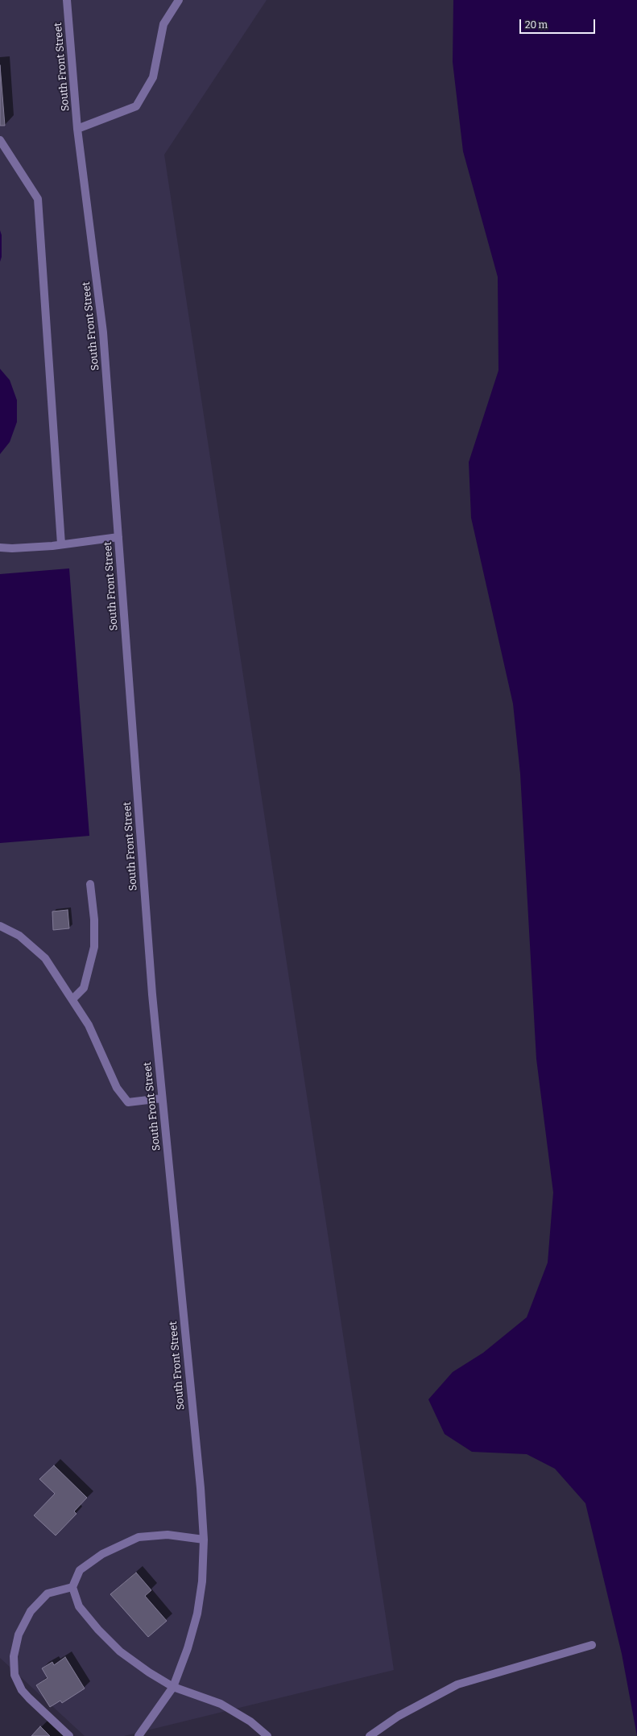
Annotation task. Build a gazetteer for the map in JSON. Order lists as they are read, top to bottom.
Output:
{
  "streets": {
    "street": ["South Front Street"]
  },
  "scale_bar": "20 m"
}
